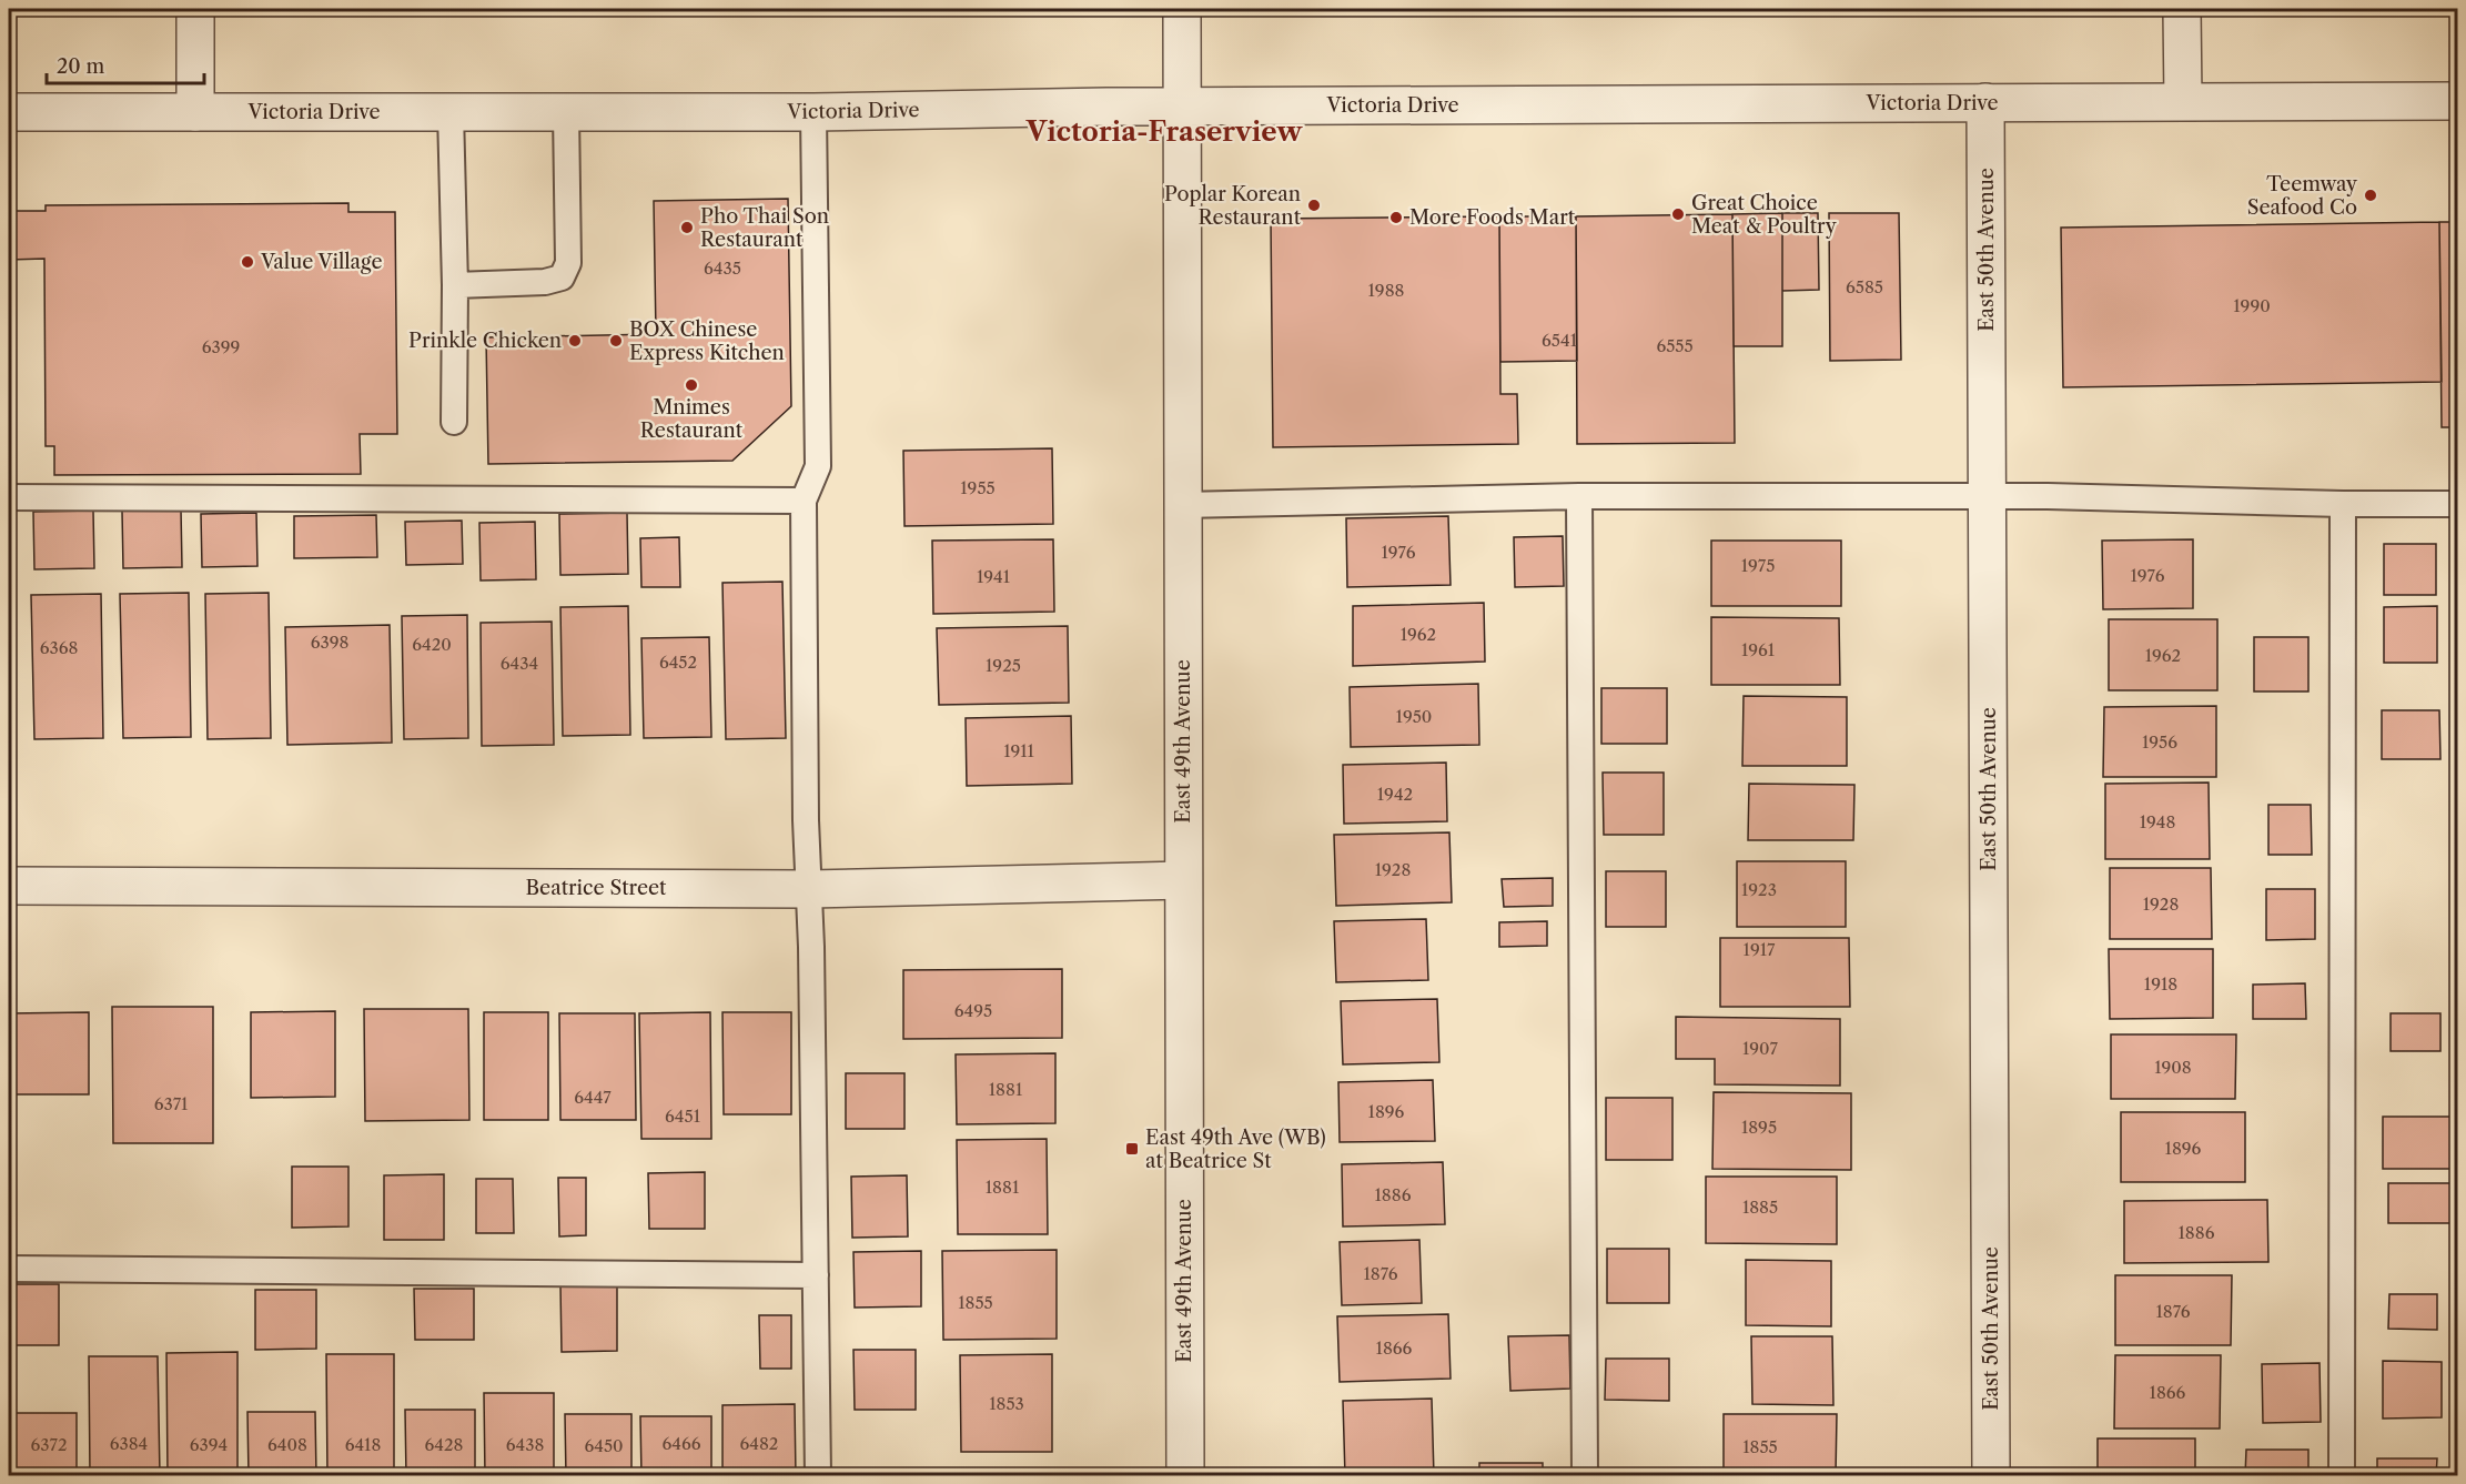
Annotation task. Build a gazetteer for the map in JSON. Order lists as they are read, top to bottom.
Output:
{
  "streets": {
    "street": [
      "Victoria Drive",
      "East 50th Avenue",
      "East 49th Avenue",
      "Beatrice Street"
    ]
  },
  "crossings": [
    ["Victoria Drive", "East 50th Avenue"],
    ["Victoria Drive", "East 49th Avenue"],
    ["East 49th Avenue", "Beatrice Street"]
  ],
  "districts": ["Victoria-Fraserview"],
  "places": {
    "other": [
      "Teemway Seafood Co",
      "Poplar Korean Restaurant",
      "Great Choice Meat & Poultry",
      "More Foods Mart",
      "Pho Thai Son Restaurant",
      "Value Village",
      "Prinkle Chicken",
      "BOX Chinese Express Kitchen",
      "Mnimes Restaurant"
    ],
    "transit": ["East 49th Ave (WB) at Beatrice St"]
  },
  "house_numbers": [
    "6435",
    "6585",
    "1988",
    "1990",
    "6541",
    "6555",
    "6399",
    "1955",
    "1976",
    "1975",
    "1976",
    "1941",
    "1962",
    "6398",
    "6420",
    "6368",
    "1961",
    "1962",
    "6452",
    "6434",
    "1925",
    "1950",
    "1956",
    "1911",
    "1942",
    "1948",
    "1928",
    "1923",
    "1928",
    "1917",
    "1918",
    "6495",
    "1907",
    "1908",
    "1881",
    "6447",
    "6371",
    "1896",
    "6451",
    "1895",
    "1896",
    "1881",
    "1886",
    "1885",
    "1886",
    "1876",
    "1855",
    "1876",
    "1866",
    "1866",
    "1853",
    "6384",
    "6466",
    "6482",
    "6372",
    "6394",
    "6408",
    "6418",
    "6428",
    "6438",
    "6450",
    "1855"
  ],
  "scale_bar": "20 m"
}
